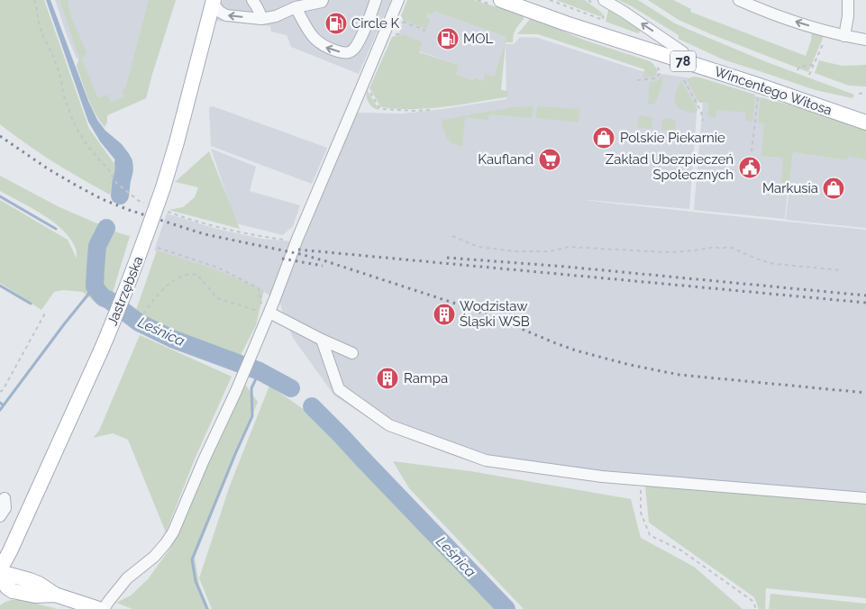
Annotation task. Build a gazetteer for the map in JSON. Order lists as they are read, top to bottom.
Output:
{
  "streets": {
    "main road": ["78", "Wincentego Witosa", "Jastrzębska"]
  },
  "water": ["Leśnica"],
  "places": {
    "fuel station": ["Circle K", "MOL"],
    "shop": ["Polskie Piekarnie", "Markusia"],
    "supermarket": ["Kaufland"],
    "public building": ["Zakład Ubezpieczeń Społecznych"],
    "building": ["Wodzisław Śląski WSB", "Rampa"]
  }
}
